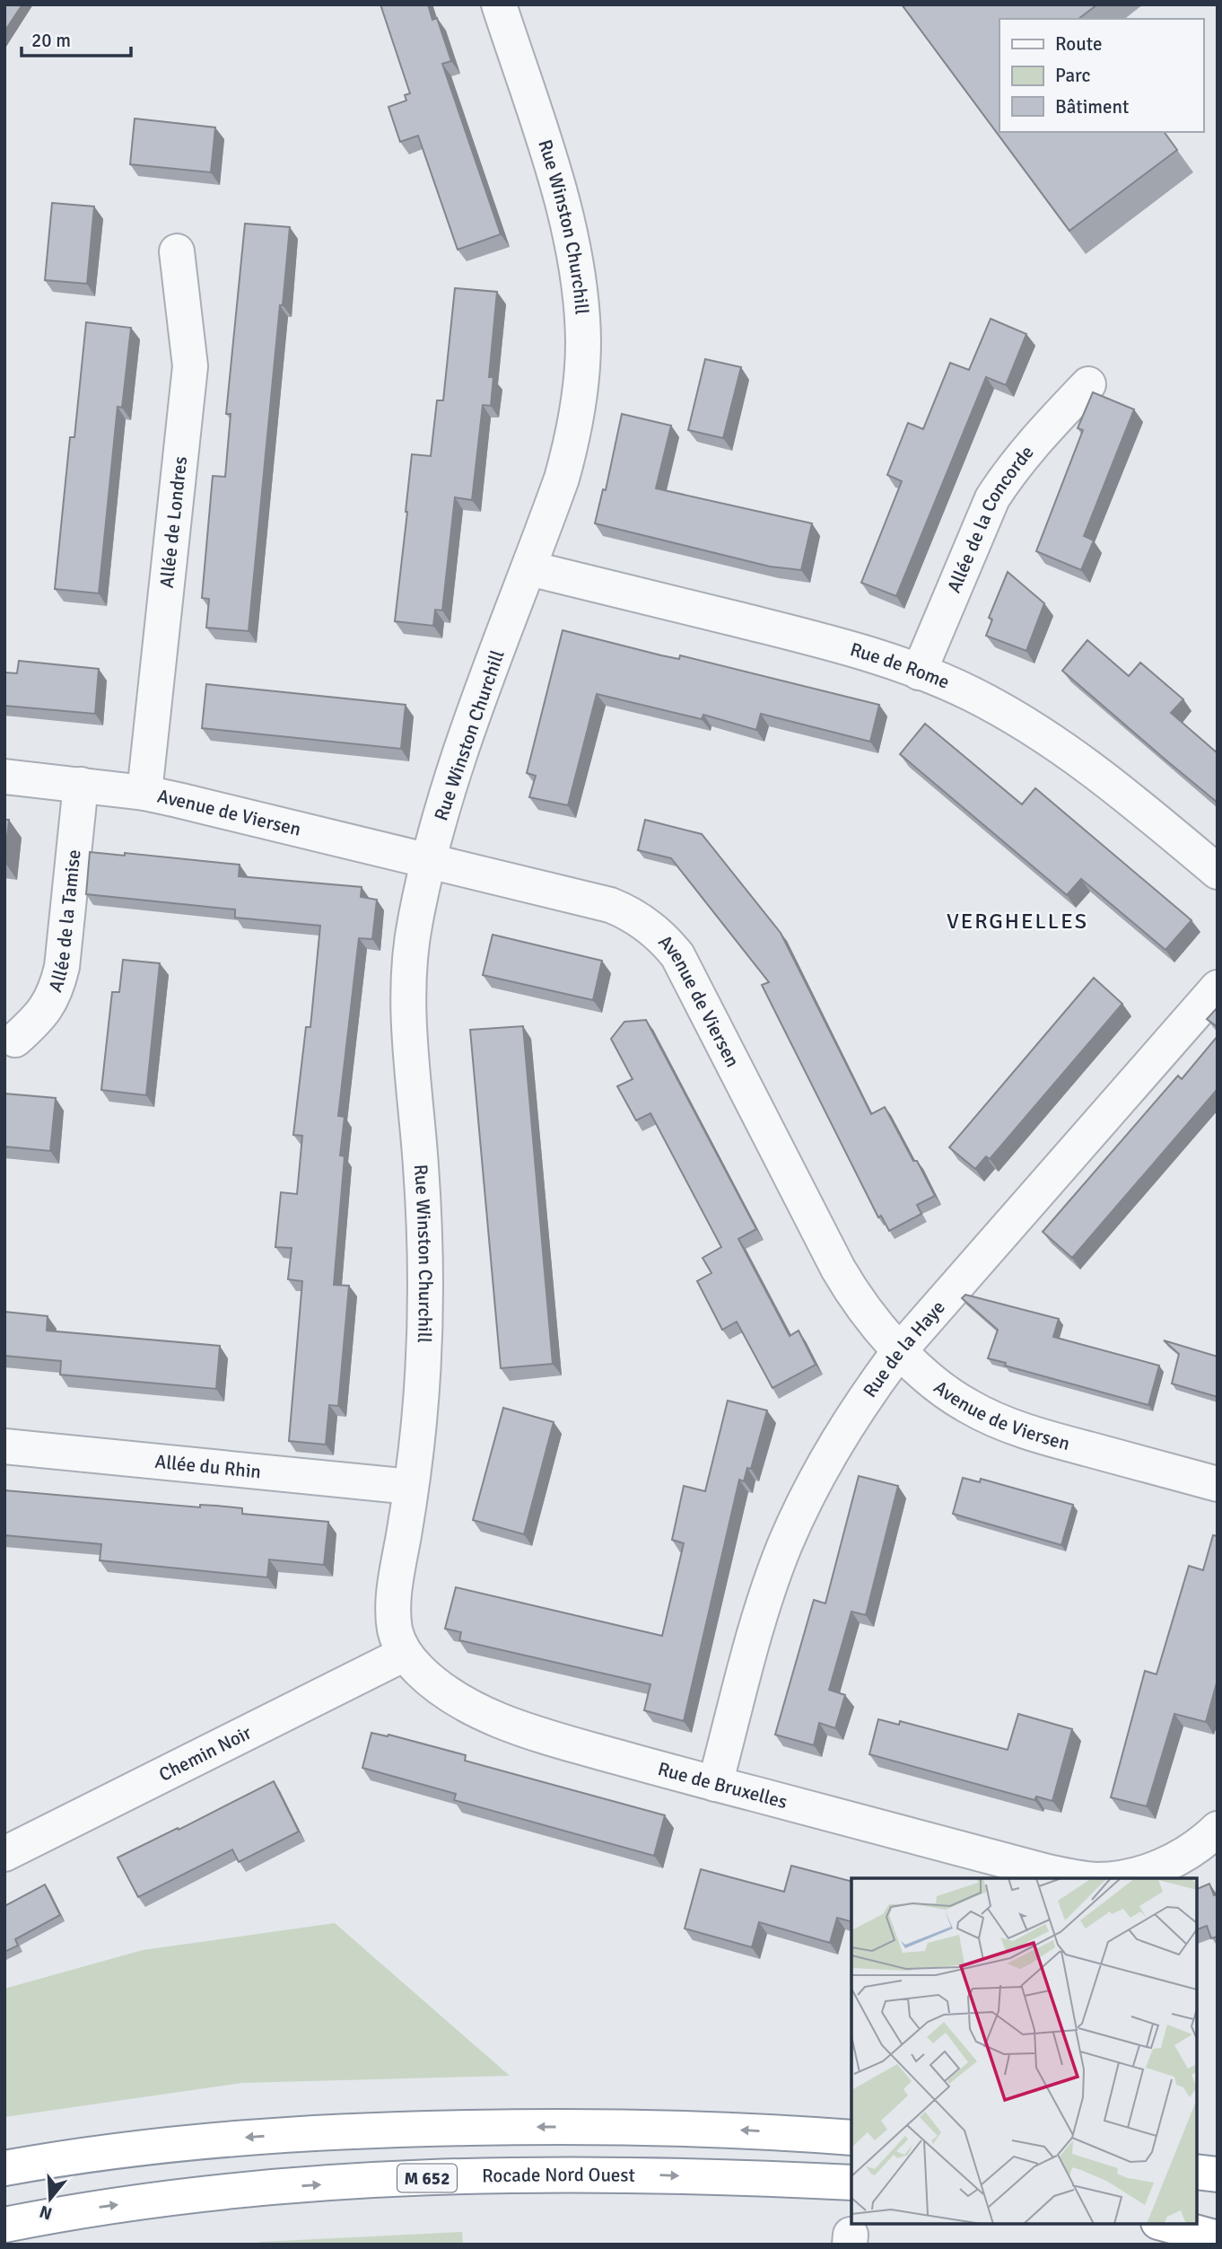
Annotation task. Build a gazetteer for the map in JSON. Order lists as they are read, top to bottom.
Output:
{
  "streets": {
    "highway": ["Rocade Nord Ouest", "M 652"],
    "street": [
      "Rue Winston Churchill",
      "Allée de la Concorde",
      "Allée de Londres",
      "Rue de Rome",
      "Avenue de Viersen",
      "Allée de la Tamise",
      "Rue de la Haye",
      "Allée du Rhin",
      "Chemin Noir",
      "Rue de Bruxelles"
    ]
  },
  "crossings": [
    ["Rue Winston Churchill", "Rue de Rome"],
    ["Rue Winston Churchill", "Avenue de Viersen"],
    ["Rue Winston Churchill", "Allée du Rhin"],
    ["Rue Winston Churchill", "Rue de Bruxelles"],
    ["Allée de la Concorde", "Rue de Rome"],
    ["Allée de Londres", "Avenue de Viersen"],
    ["Avenue de Viersen", "Allée de la Tamise"],
    ["Avenue de Viersen", "Rue de la Haye"],
    ["Rue de la Haye", "Rue de Bruxelles"],
    ["Allée du Rhin", "Rue de Bruxelles"],
    ["Chemin Noir", "Rue de Bruxelles"]
  ],
  "districts": ["VERGHELLES"],
  "legend": ["Route", "Parc", "Bâtiment"],
  "scale_bar": "20 m",
  "north": "bottom"
}
